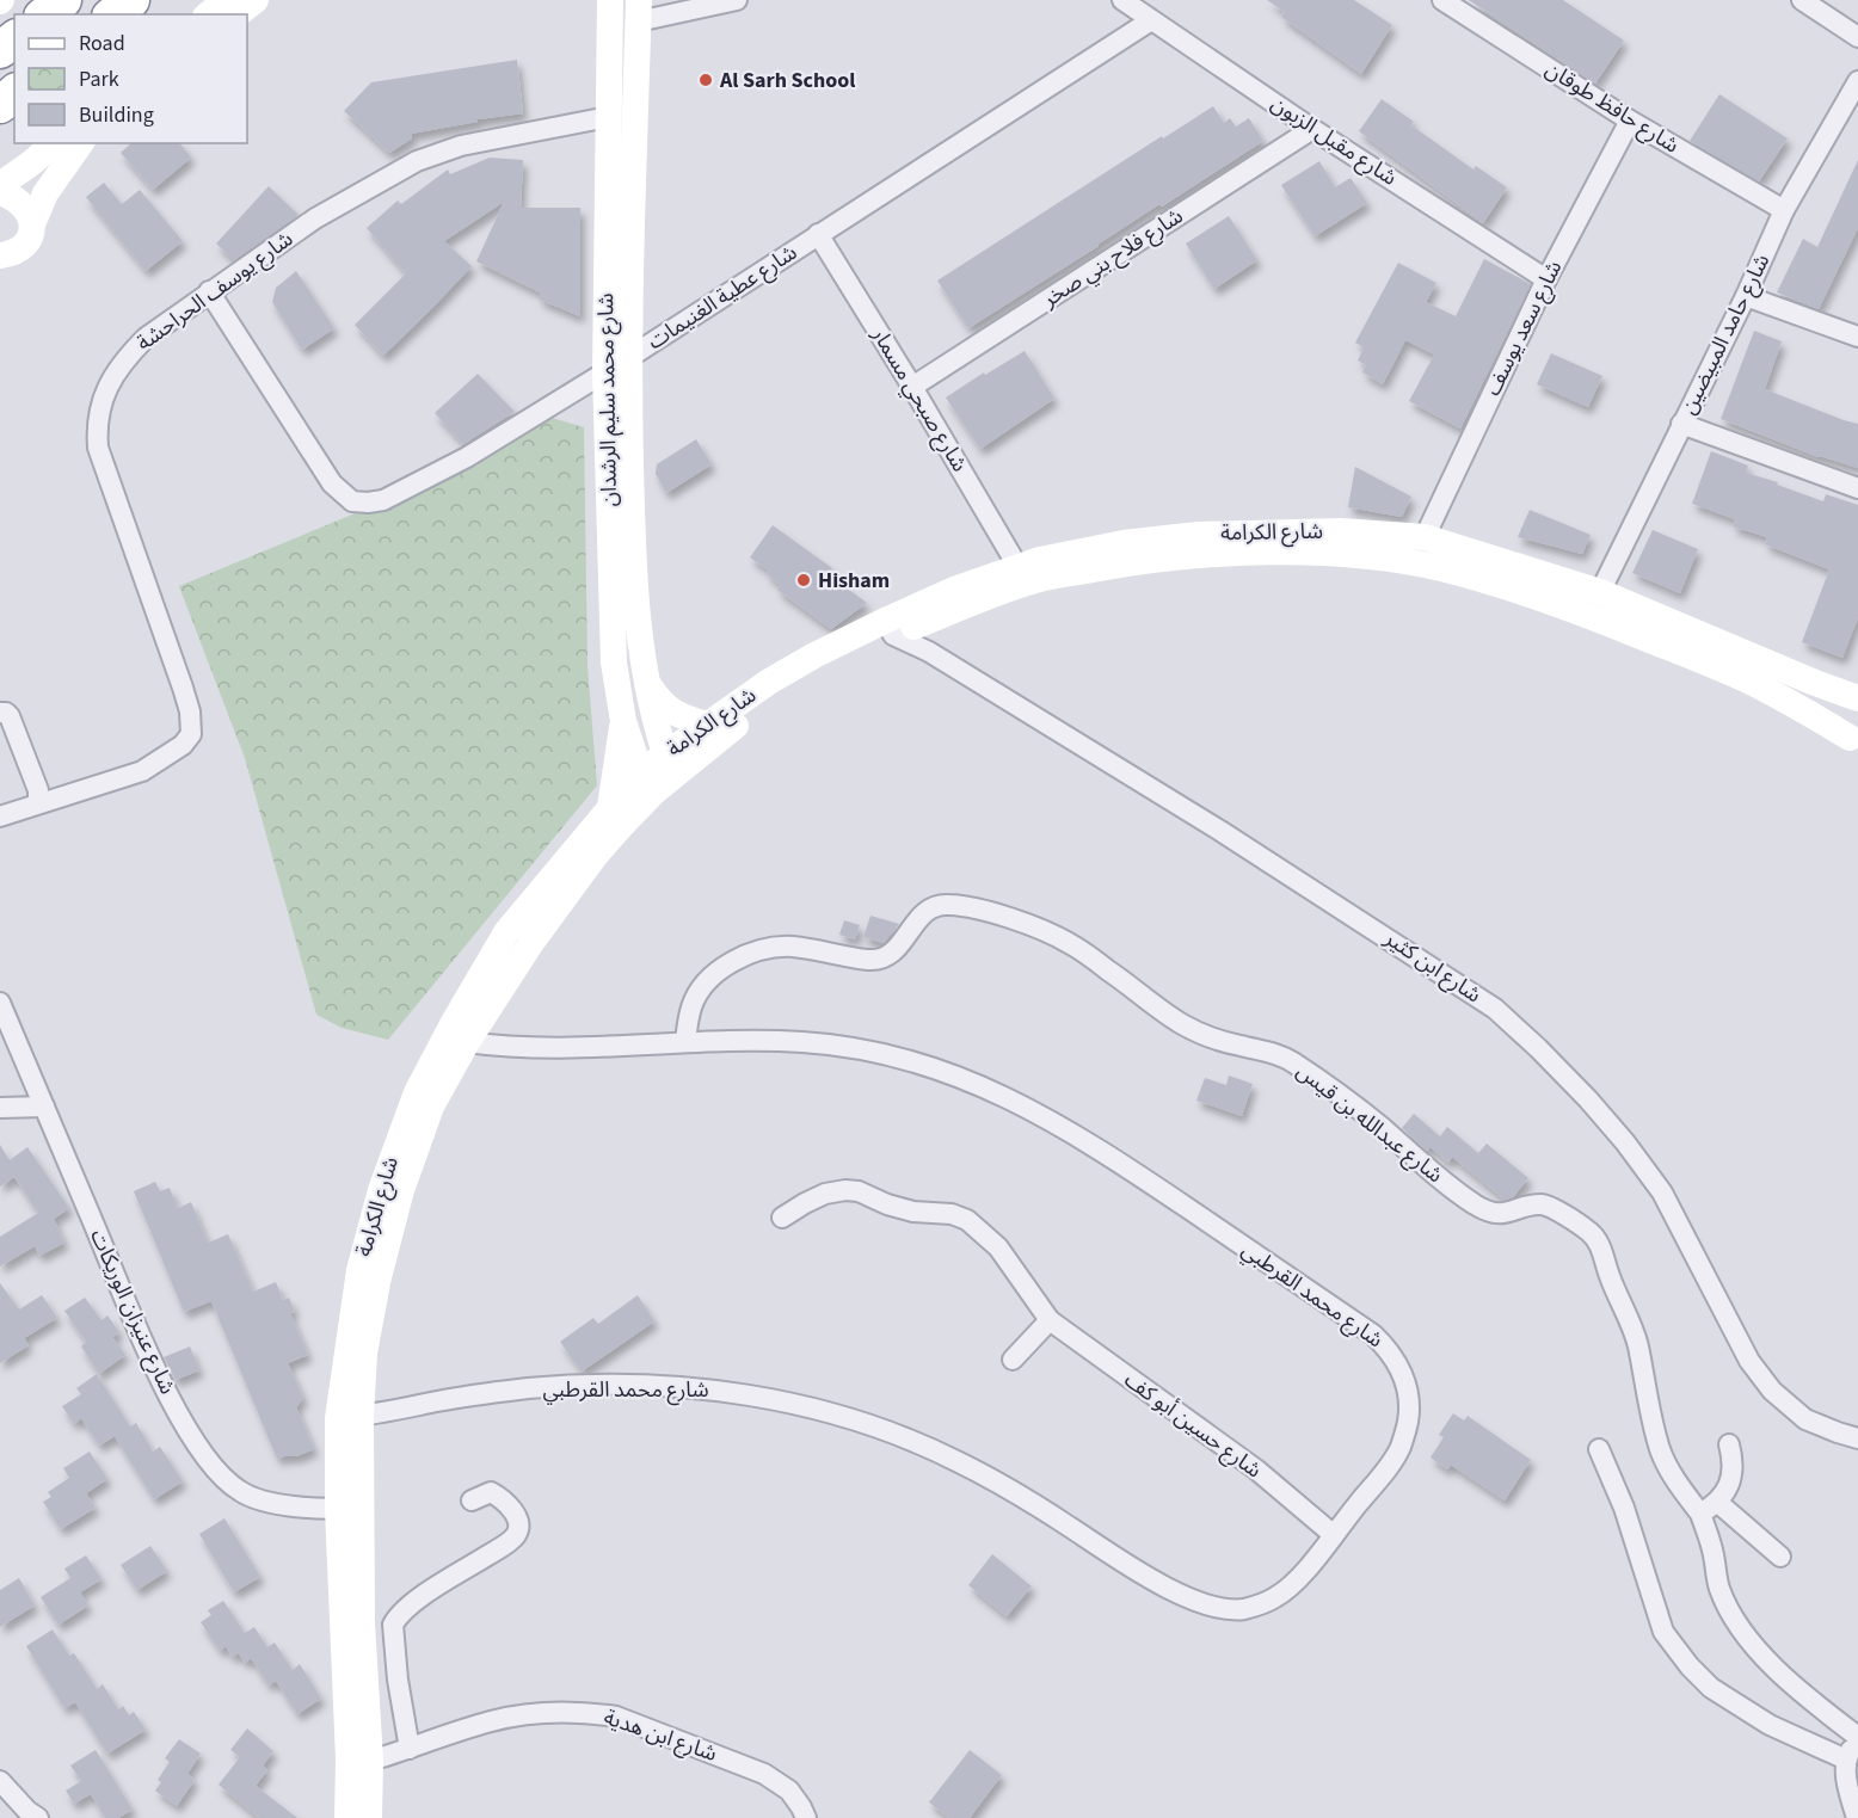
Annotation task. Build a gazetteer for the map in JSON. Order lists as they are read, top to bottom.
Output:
{
  "streets": {
    "street": [
      "شارع حافظ طوقان",
      "شارع مقبل الزبون",
      "شارع فلاح بني صخر",
      "شارع يوسف الحراحشة",
      "شارع عطية الغنيمات",
      "شارع سعد يوسف",
      "شارع حامد المبيضين",
      "شارع محمد سليم الرشدان",
      "شارع صبحي مسمار",
      "شارع الكرامة",
      "شارع ابن كثير",
      "شارع عبدالله بن قيس",
      "شارع محمد القرطبي",
      "شارع عنيزان الوريكات",
      "شارع حسين أبو كف",
      "شارع ابن هدية"
    ]
  },
  "crossings": [
    ["شارع حافظ طوقان", "شارع سعد يوسف"],
    ["شارع حافظ طوقان", "شارع حامد المبيضين"],
    ["شارع مقبل الزبون", "شارع فلاح بني صخر"],
    ["شارع مقبل الزبون", "شارع عطية الغنيمات"],
    ["شارع مقبل الزبون", "شارع سعد يوسف"],
    ["شارع فلاح بني صخر", "شارع صبحي مسمار"],
    ["شارع يوسف الحراحشة", "شارع عطية الغنيمات"],
    ["شارع يوسف الحراحشة", "شارع محمد سليم الرشدان"],
    ["شارع عطية الغنيمات", "شارع محمد سليم الرشدان"],
    ["شارع عطية الغنيمات", "شارع صبحي مسمار"],
    ["شارع سعد يوسف", "شارع الكرامة"],
    ["شارع حامد المبيضين", "شارع الكرامة"],
    ["شارع محمد سليم الرشدان", "شارع الكرامة"],
    ["شارع صبحي مسمار", "شارع الكرامة"],
    ["شارع الكرامة", "شارع ابن كثير"],
    ["شارع الكرامة", "شارع محمد القرطبي"],
    ["شارع الكرامة", "شارع عنيزان الوريكات"],
    ["شارع الكرامة", "شارع ابن هدية"],
    ["شارع عبدالله بن قيس", "شارع محمد القرطبي"],
    ["شارع محمد القرطبي", "شارع حسين أبو كف"]
  ],
  "places": ["Al Sarh School", "Hisham"],
  "legend": ["Road", "Park", "Building"]
}
